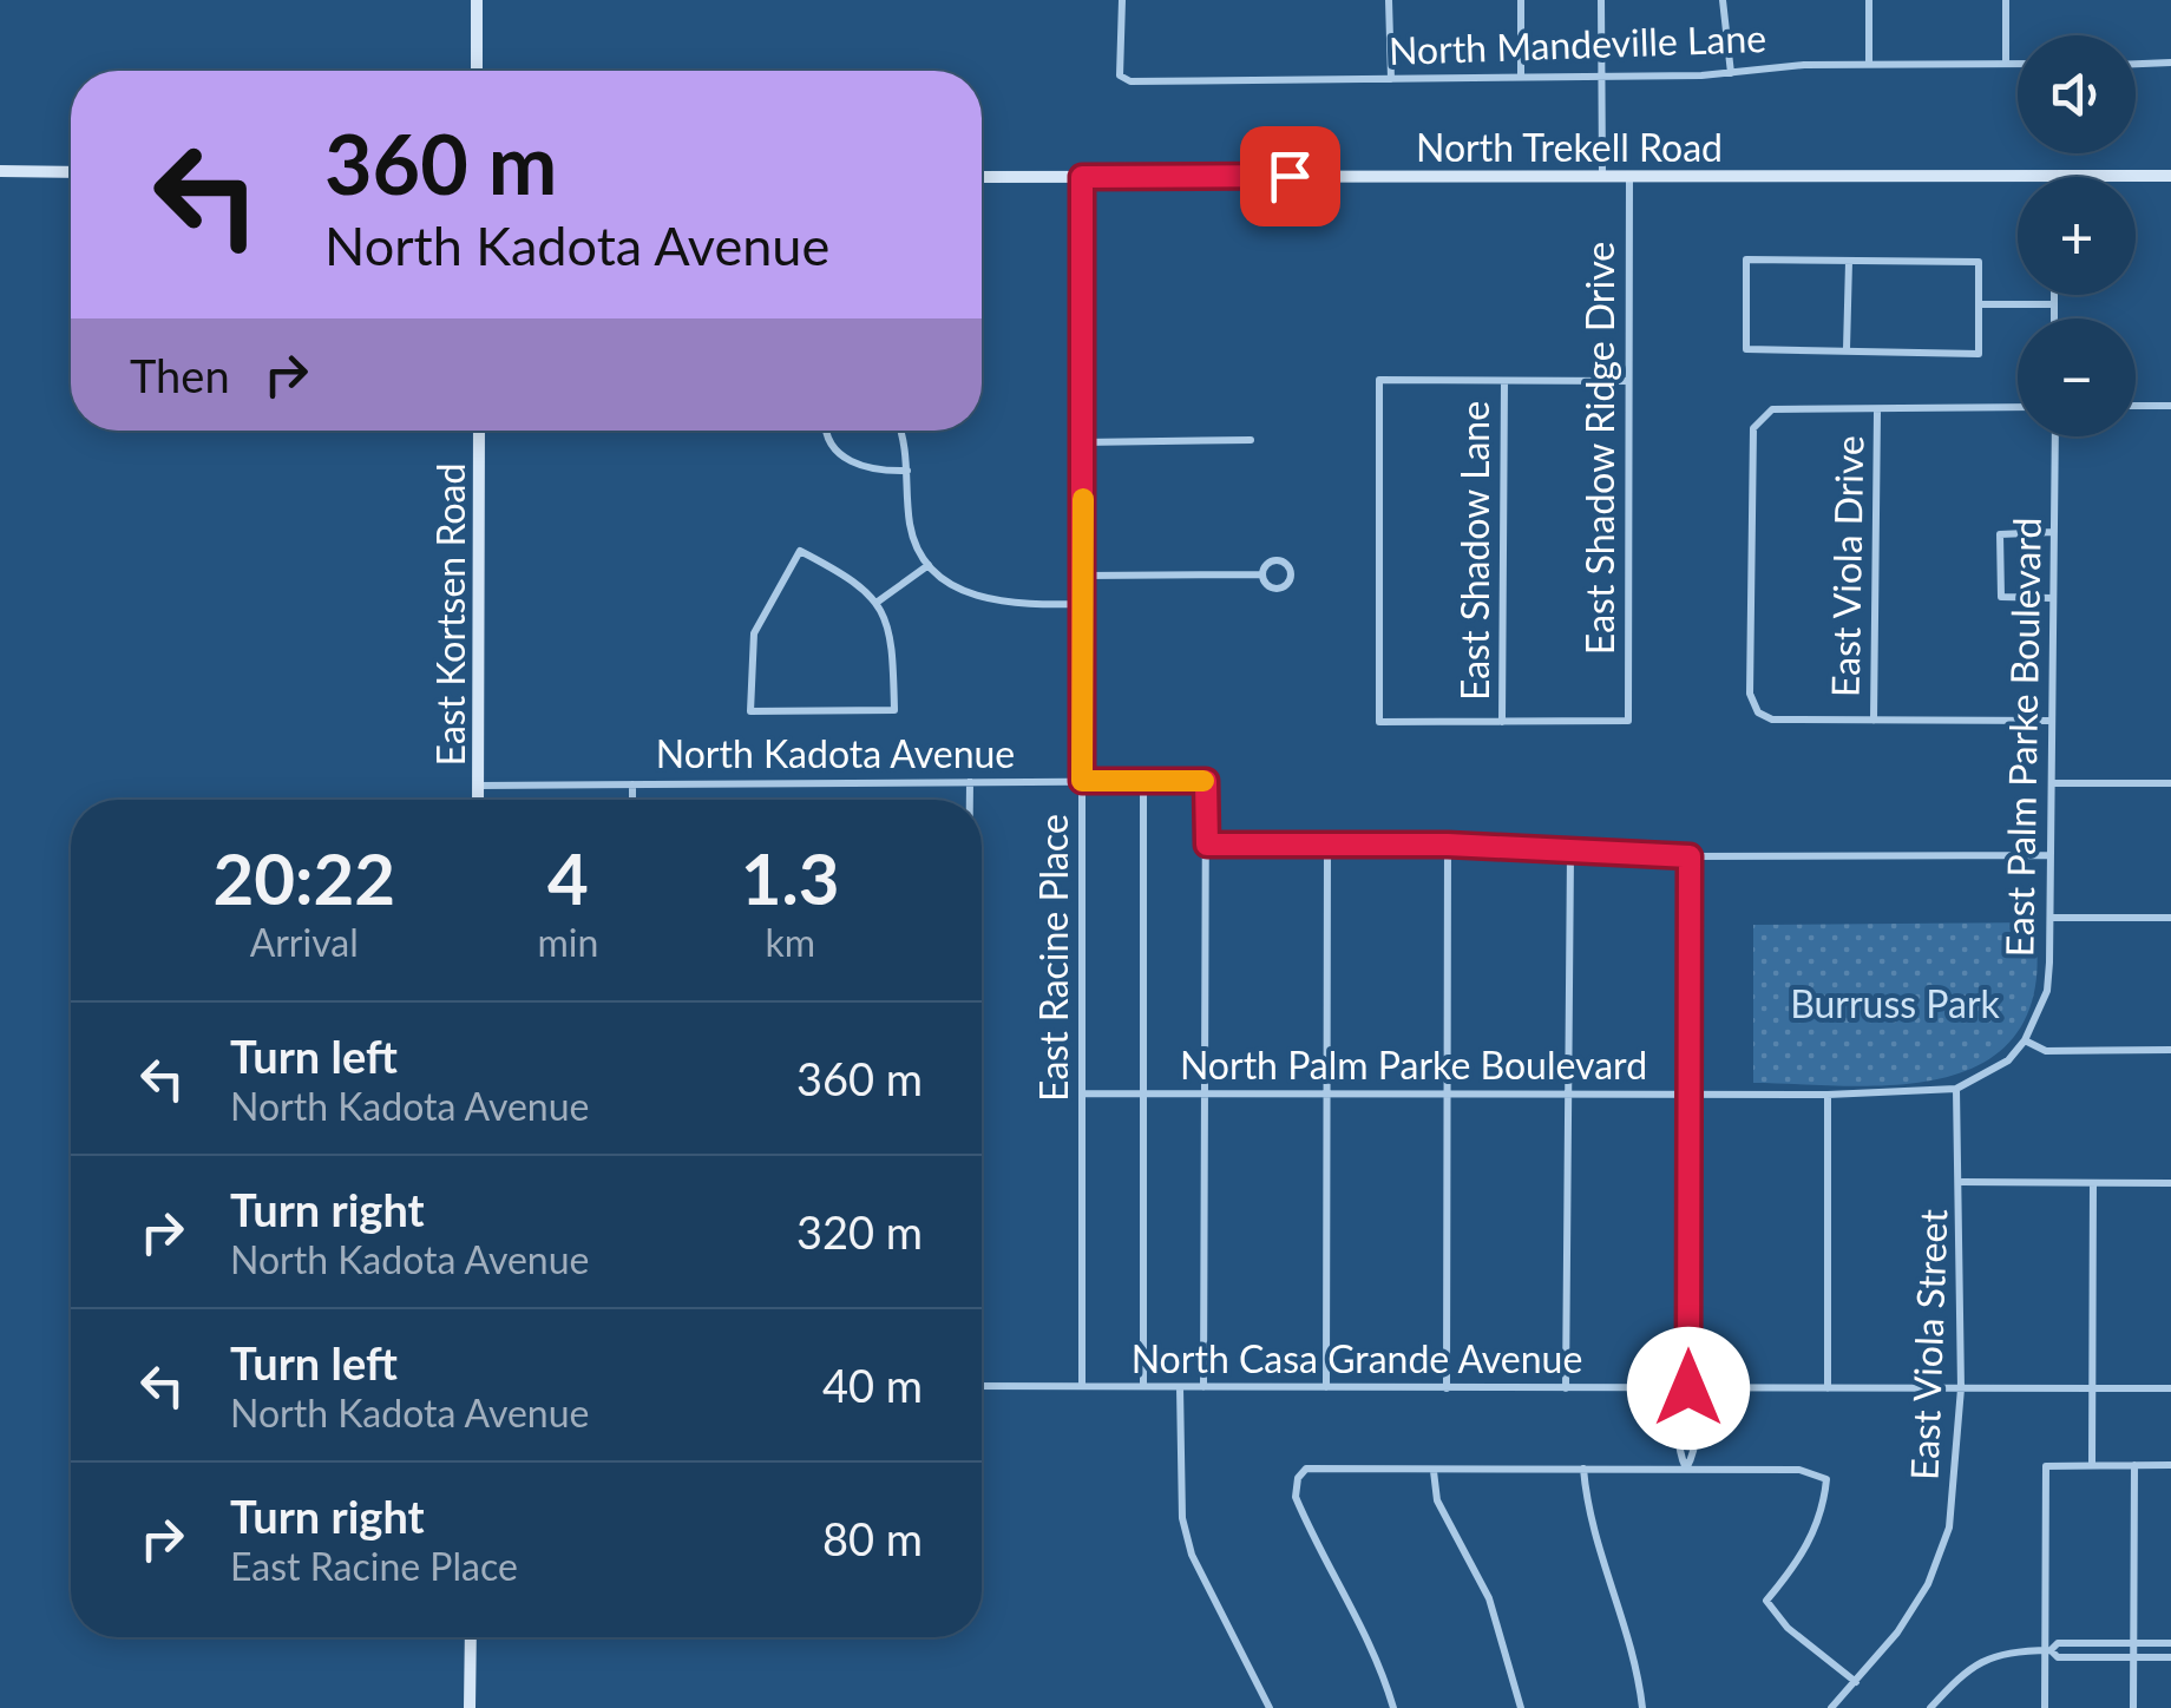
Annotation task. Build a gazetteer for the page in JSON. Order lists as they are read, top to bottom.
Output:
{
  "streets": {
    "main road": ["North Trekell Road", "East Kortsen Road"],
    "street": [
      "North Mandeville Lane",
      "East Shadow Ridge Drive",
      "East Shadow Lane",
      "East Viola Drive",
      "East Palm Parke Boulevard",
      "North Kadota Avenue",
      "East Racine Place",
      "North Palm Parke Boulevard",
      "East Viola Street",
      "North Casa Grande Avenue"
    ]
  },
  "crossings": [
    ["North Trekell Road", "East Shadow Ridge Drive"],
    ["North Trekell Road", "East Racine Place"],
    ["East Shadow Ridge Drive", "East Shadow Lane"],
    ["East Kortsen Road", "North Kadota Avenue"],
    ["East Palm Parke Boulevard", "North Palm Parke Boulevard"],
    ["East Palm Parke Boulevard", "East Viola Street"],
    ["North Kadota Avenue", "East Racine Place"],
    ["East Racine Place", "North Palm Parke Boulevard"],
    ["East Racine Place", "North Casa Grande Avenue"],
    ["North Palm Parke Boulevard", "East Viola Street"],
    ["East Viola Street", "North Casa Grande Avenue"]
  ],
  "parks": ["Burruss Park"],
  "page": {
    "map_buttons": ["+", "−"],
    "turn": ["360 m", "North Kadota Avenue"],
    "then": "Then",
    "eta": [
      "20:22",
      "Arrival",
      "4",
      "min",
      "1.3",
      "km"
    ],
    "list": [
      {
        "name": "Turn left",
        "note": "North Kadota Avenue",
        "value": "360 m"
      },
      {
        "name": "Turn right",
        "note": "North Kadota Avenue",
        "value": "320 m"
      },
      {
        "name": "Turn left",
        "note": "North Kadota Avenue",
        "value": "40 m"
      },
      {
        "name": "Turn right",
        "note": "East Racine Place",
        "value": "80 m"
      }
    ]
  }
}
